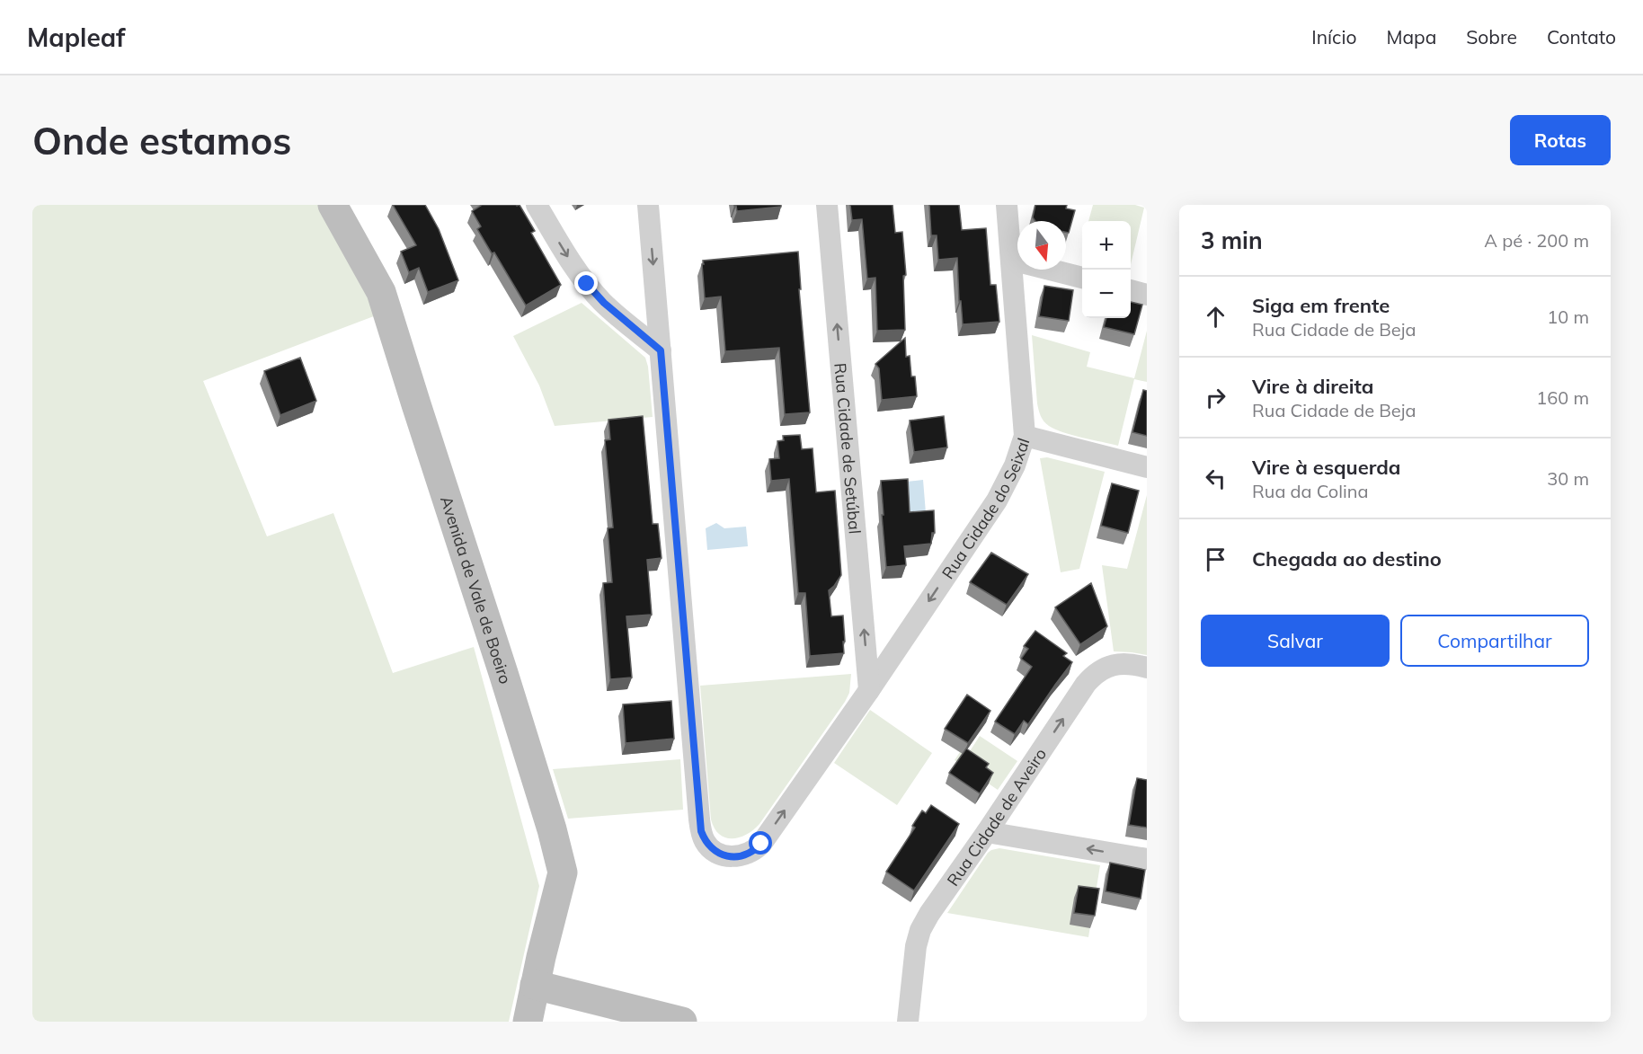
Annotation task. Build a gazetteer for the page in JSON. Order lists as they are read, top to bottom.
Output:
{
  "streets": {
    "street": [
      "Rua Cidade de Setúbal",
      "Rua Cidade do Seixal",
      "Avenida de Vale de Boeiro",
      "Rua Cidade de Aveiro"
    ]
  },
  "crossings": [
    ["Rua Cidade de Setúbal", "Rua Cidade do Seixal"]
  ],
  "one_way": ["Rua Cidade de Setúbal", "Rua Cidade de Aveiro"],
  "north": "bottom",
  "page": {
    "header": "Mapleaf",
    "nav": [
      "Início",
      "Mapa",
      "Sobre",
      "Contato"
    ],
    "buttons": [
      "Rotas",
      ["Salvar", "Compartilhar"]
    ],
    "title": "Onde estamos",
    "heading": ["3 min", "A pé · 200 m"],
    "map_buttons": ["+", "−"],
    "list": [
      ["Siga em frente", "Rua Cidade de Beja", "10 m"],
      ["Vire à direita", "Rua Cidade de Beja", "160 m"],
      ["Vire à esquerda", "Rua da Colina", "30 m"],
      "Chegada ao destino"
    ]
  }
}
